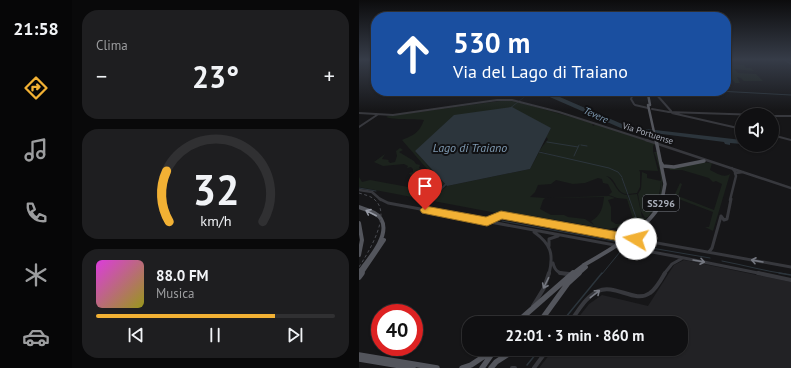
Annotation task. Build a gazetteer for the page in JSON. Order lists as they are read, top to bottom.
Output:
{
  "streets": {
    "main road": ["SS296"],
    "street": ["Via Portuense"]
  },
  "water": ["Tevere", "Lago di Traiano"],
  "page": {
    "tabs": "21:58",
    "tile": "Clima",
    "turn": ["530 m", "Via del Lago di Traiano"],
    "heat": ["−", "23°", "+"],
    "song": ["88.0 FM", "Musica"],
    "limit": "40",
    "trip": "22:01 · 3 min · 860 m",
    "gauge": ["32", "km/h"]
  }
}
